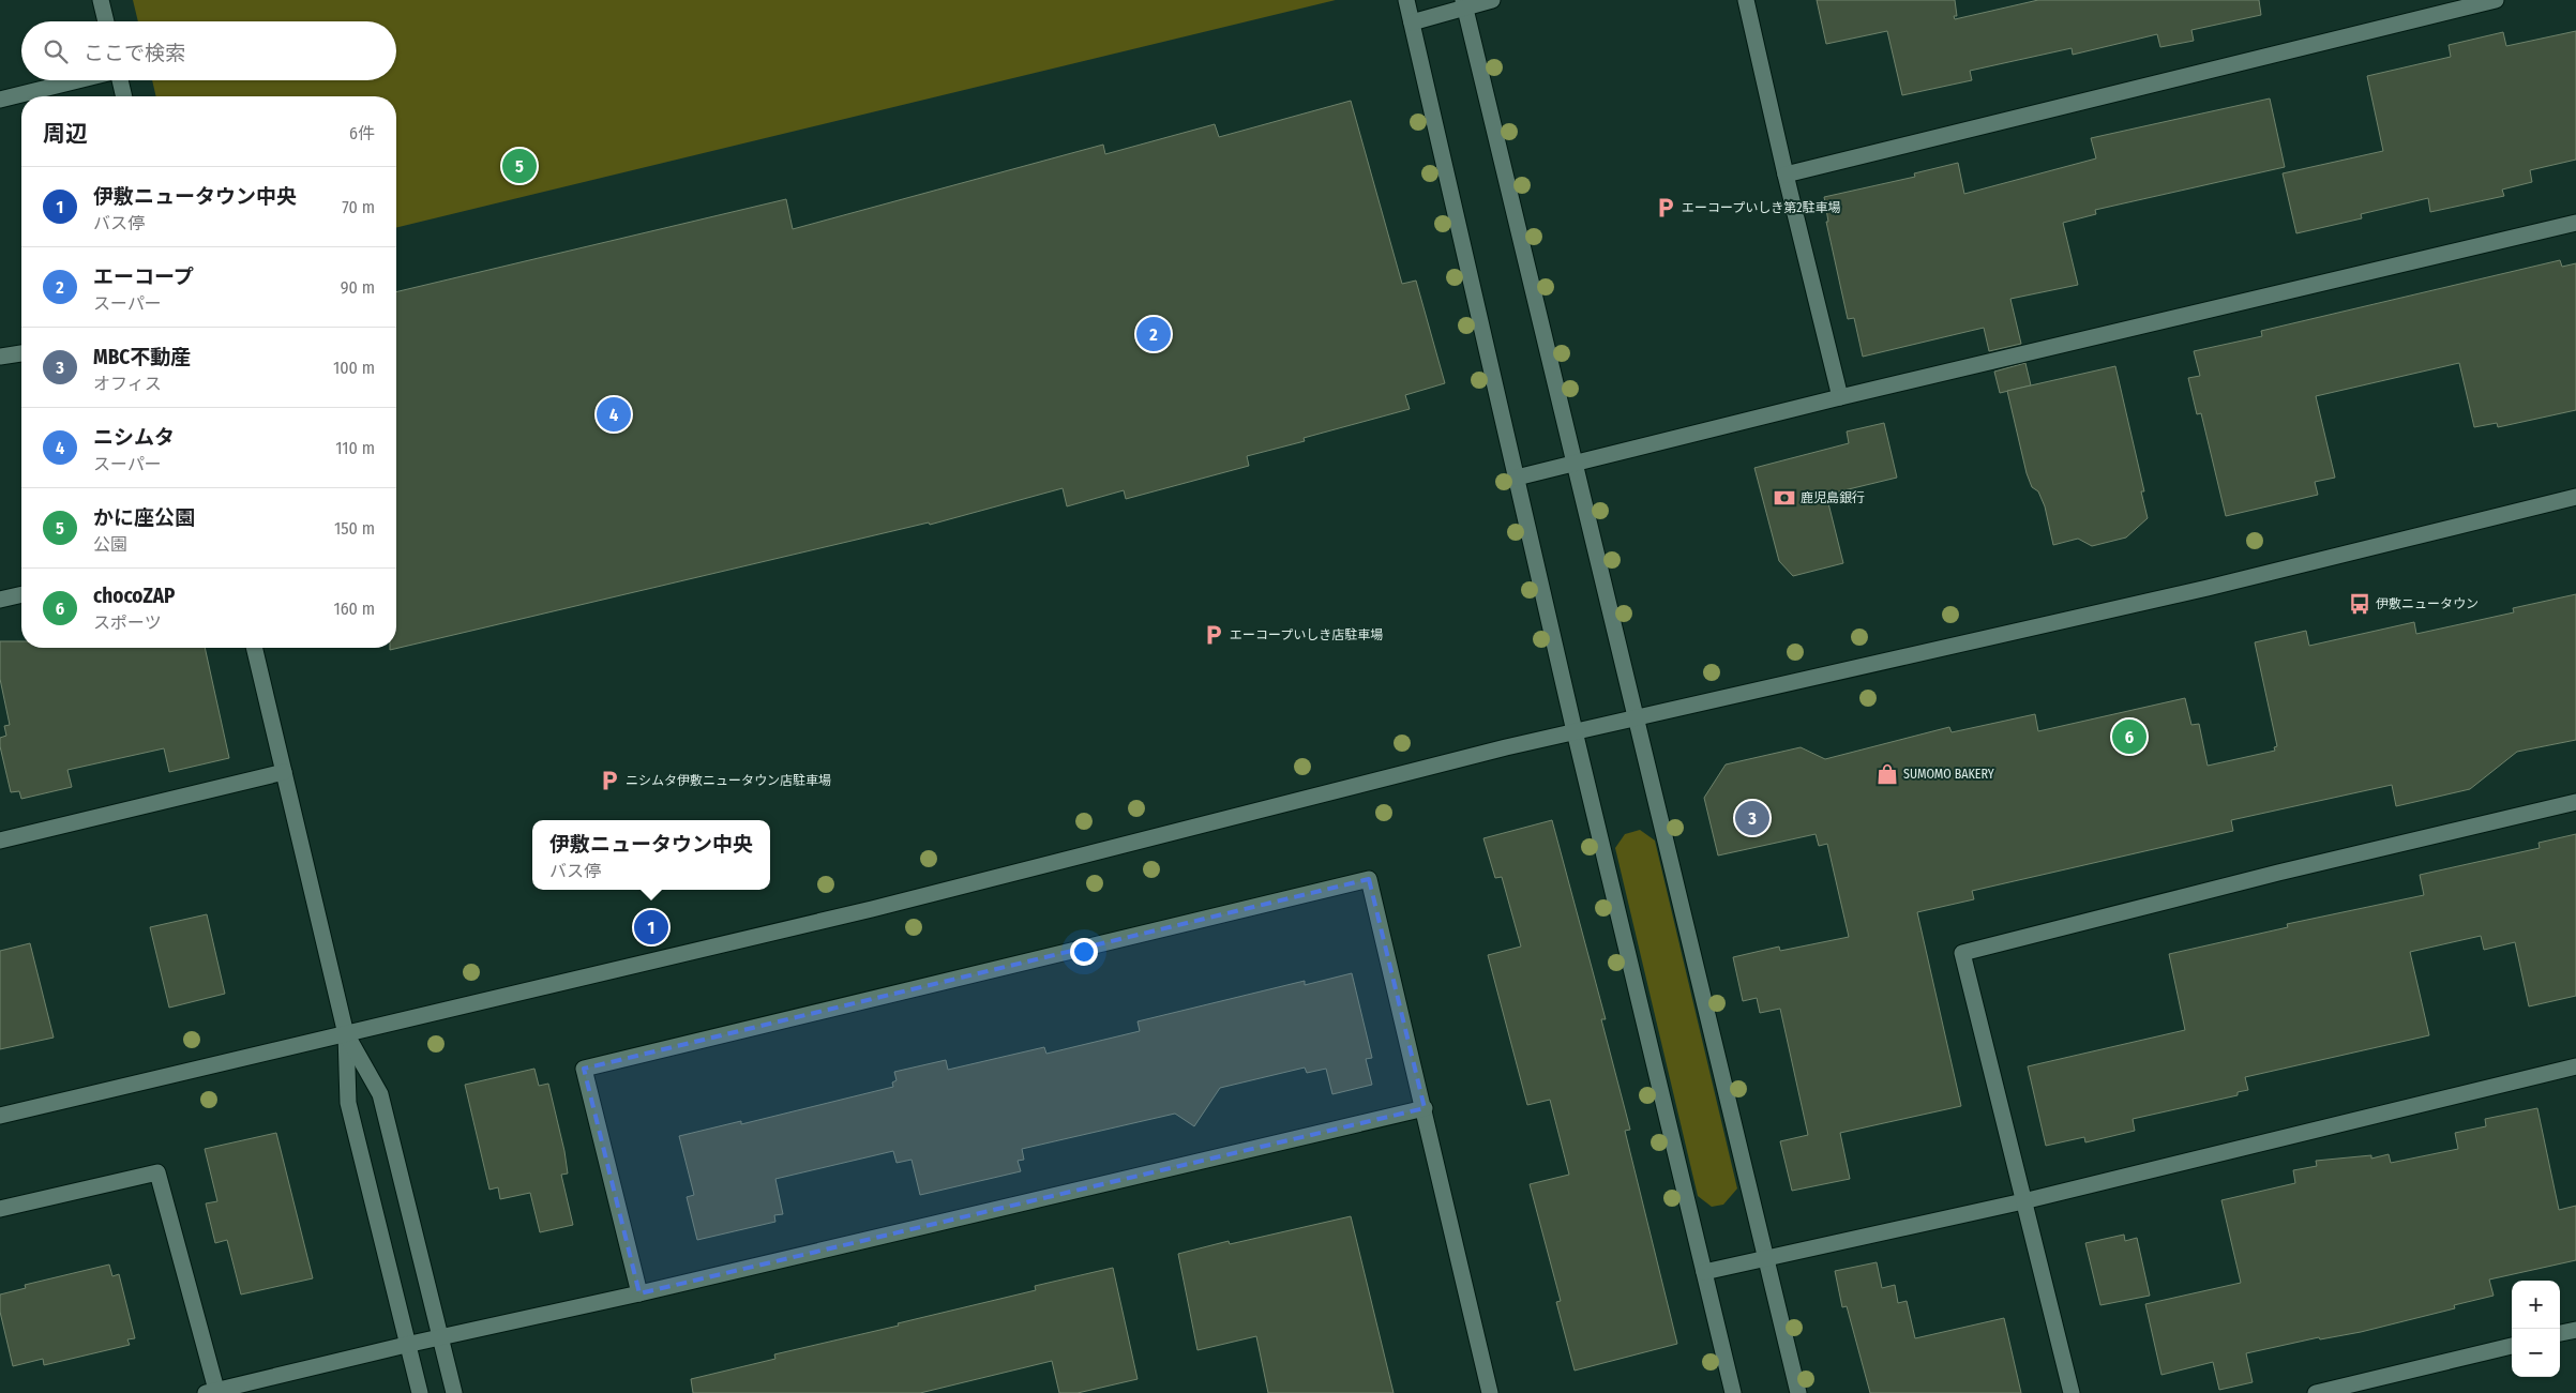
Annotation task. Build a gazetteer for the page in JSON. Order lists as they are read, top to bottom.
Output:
{
  "places": {
    "parking": ["エーコープいしき第2駐車場", "エーコープいしき店駐車場", "ニシムタ伊敷ニュータウン店駐車場"],
    "bank": ["鹿児島銀行"],
    "bus stop": ["伊敷ニュータウン"],
    "shop": ["SUMOMO BAKERY"]
  },
  "page": {
    "search": "ここで検索",
    "heading": ["周辺", "6件"],
    "pins": [
      "5",
      "2",
      "4",
      "6",
      "3",
      "1"
    ],
    "list": [
      {
        "mark": "1",
        "name": "伊敷ニュータウン中央",
        "note": "バス停",
        "value": "70 m"
      },
      {
        "mark": "2",
        "name": "エーコープ",
        "note": "スーパー",
        "value": "90 m"
      },
      {
        "mark": "3",
        "name": "MBC不動産",
        "note": "オフィス",
        "value": "100 m"
      },
      {
        "mark": "4",
        "name": "ニシムタ",
        "note": "スーパー",
        "value": "110 m"
      },
      {
        "mark": "5",
        "name": "かに座公園",
        "note": "公園",
        "value": "150 m"
      },
      {
        "mark": "6",
        "name": "chocoZAP",
        "note": "スポーツ",
        "value": "160 m"
      }
    ],
    "popup": ["伊敷ニュータウン中央", "バス停"],
    "map_buttons": ["+", "−"]
  }
}
